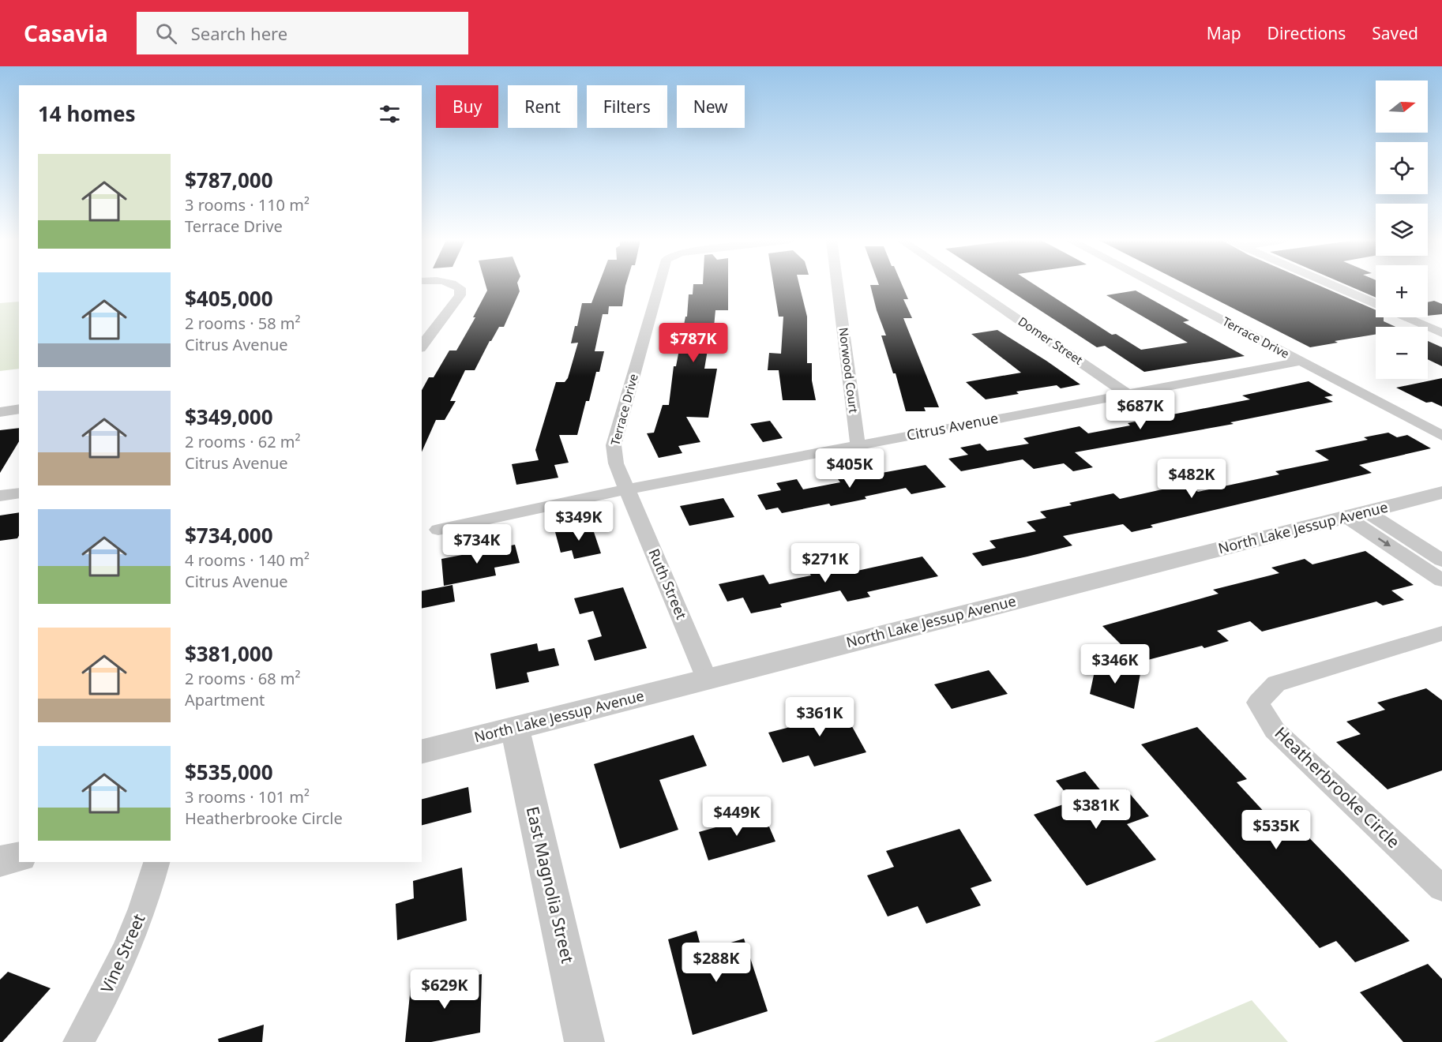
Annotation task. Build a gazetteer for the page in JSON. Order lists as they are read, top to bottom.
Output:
{
  "streets": {
    "street": [
      "Terrace Drive",
      "Domer Street",
      "Norwood Court",
      "Citrus Avenue",
      "North Lake Jessup Avenue",
      "Ruth Street",
      "Heatherbrooke Circle",
      "East Magnolia Street",
      "Vine Street"
    ]
  },
  "crossings": [
    ["Terrace Drive", "Citrus Avenue"],
    ["Terrace Drive", "Ruth Street"],
    ["Domer Street", "Citrus Avenue"],
    ["Norwood Court", "Citrus Avenue"],
    ["Citrus Avenue", "Ruth Street"],
    ["North Lake Jessup Avenue", "Ruth Street"],
    ["North Lake Jessup Avenue", "East Magnolia Street"]
  ],
  "north": "right",
  "page": {
    "header": "Casavia",
    "search": "Search here",
    "nav": ["Map", "Directions", "Saved"],
    "map_buttons": ["+", "−"],
    "chip": [
      "Buy",
      "Rent",
      "Filters",
      "New"
    ],
    "heading": "14 homes",
    "list": [
      {
        "name": "$787,000",
        "note": "3 rooms · 110 m² · Terrace Drive"
      },
      {
        "name": "$405,000",
        "note": "2 rooms · 58 m² · Citrus Avenue"
      },
      {
        "name": "$349,000",
        "note": "2 rooms · 62 m² · Citrus Avenue"
      },
      {
        "name": "$734,000",
        "note": "4 rooms · 140 m² · Citrus Avenue"
      },
      {
        "name": "$381,000",
        "note": "2 rooms · 68 m² · Apartment"
      },
      {
        "name": "$535,000",
        "note": "3 rooms · 101 m² · Heatherbrooke Circle"
      }
    ],
    "price": [
      "$787K",
      "$687K",
      "$405K",
      "$482K",
      "$349K",
      "$734K",
      "$271K",
      "$346K",
      "$361K",
      "$381K",
      "$449K",
      "$535K",
      "$288K",
      "$629K"
    ]
  }
}
